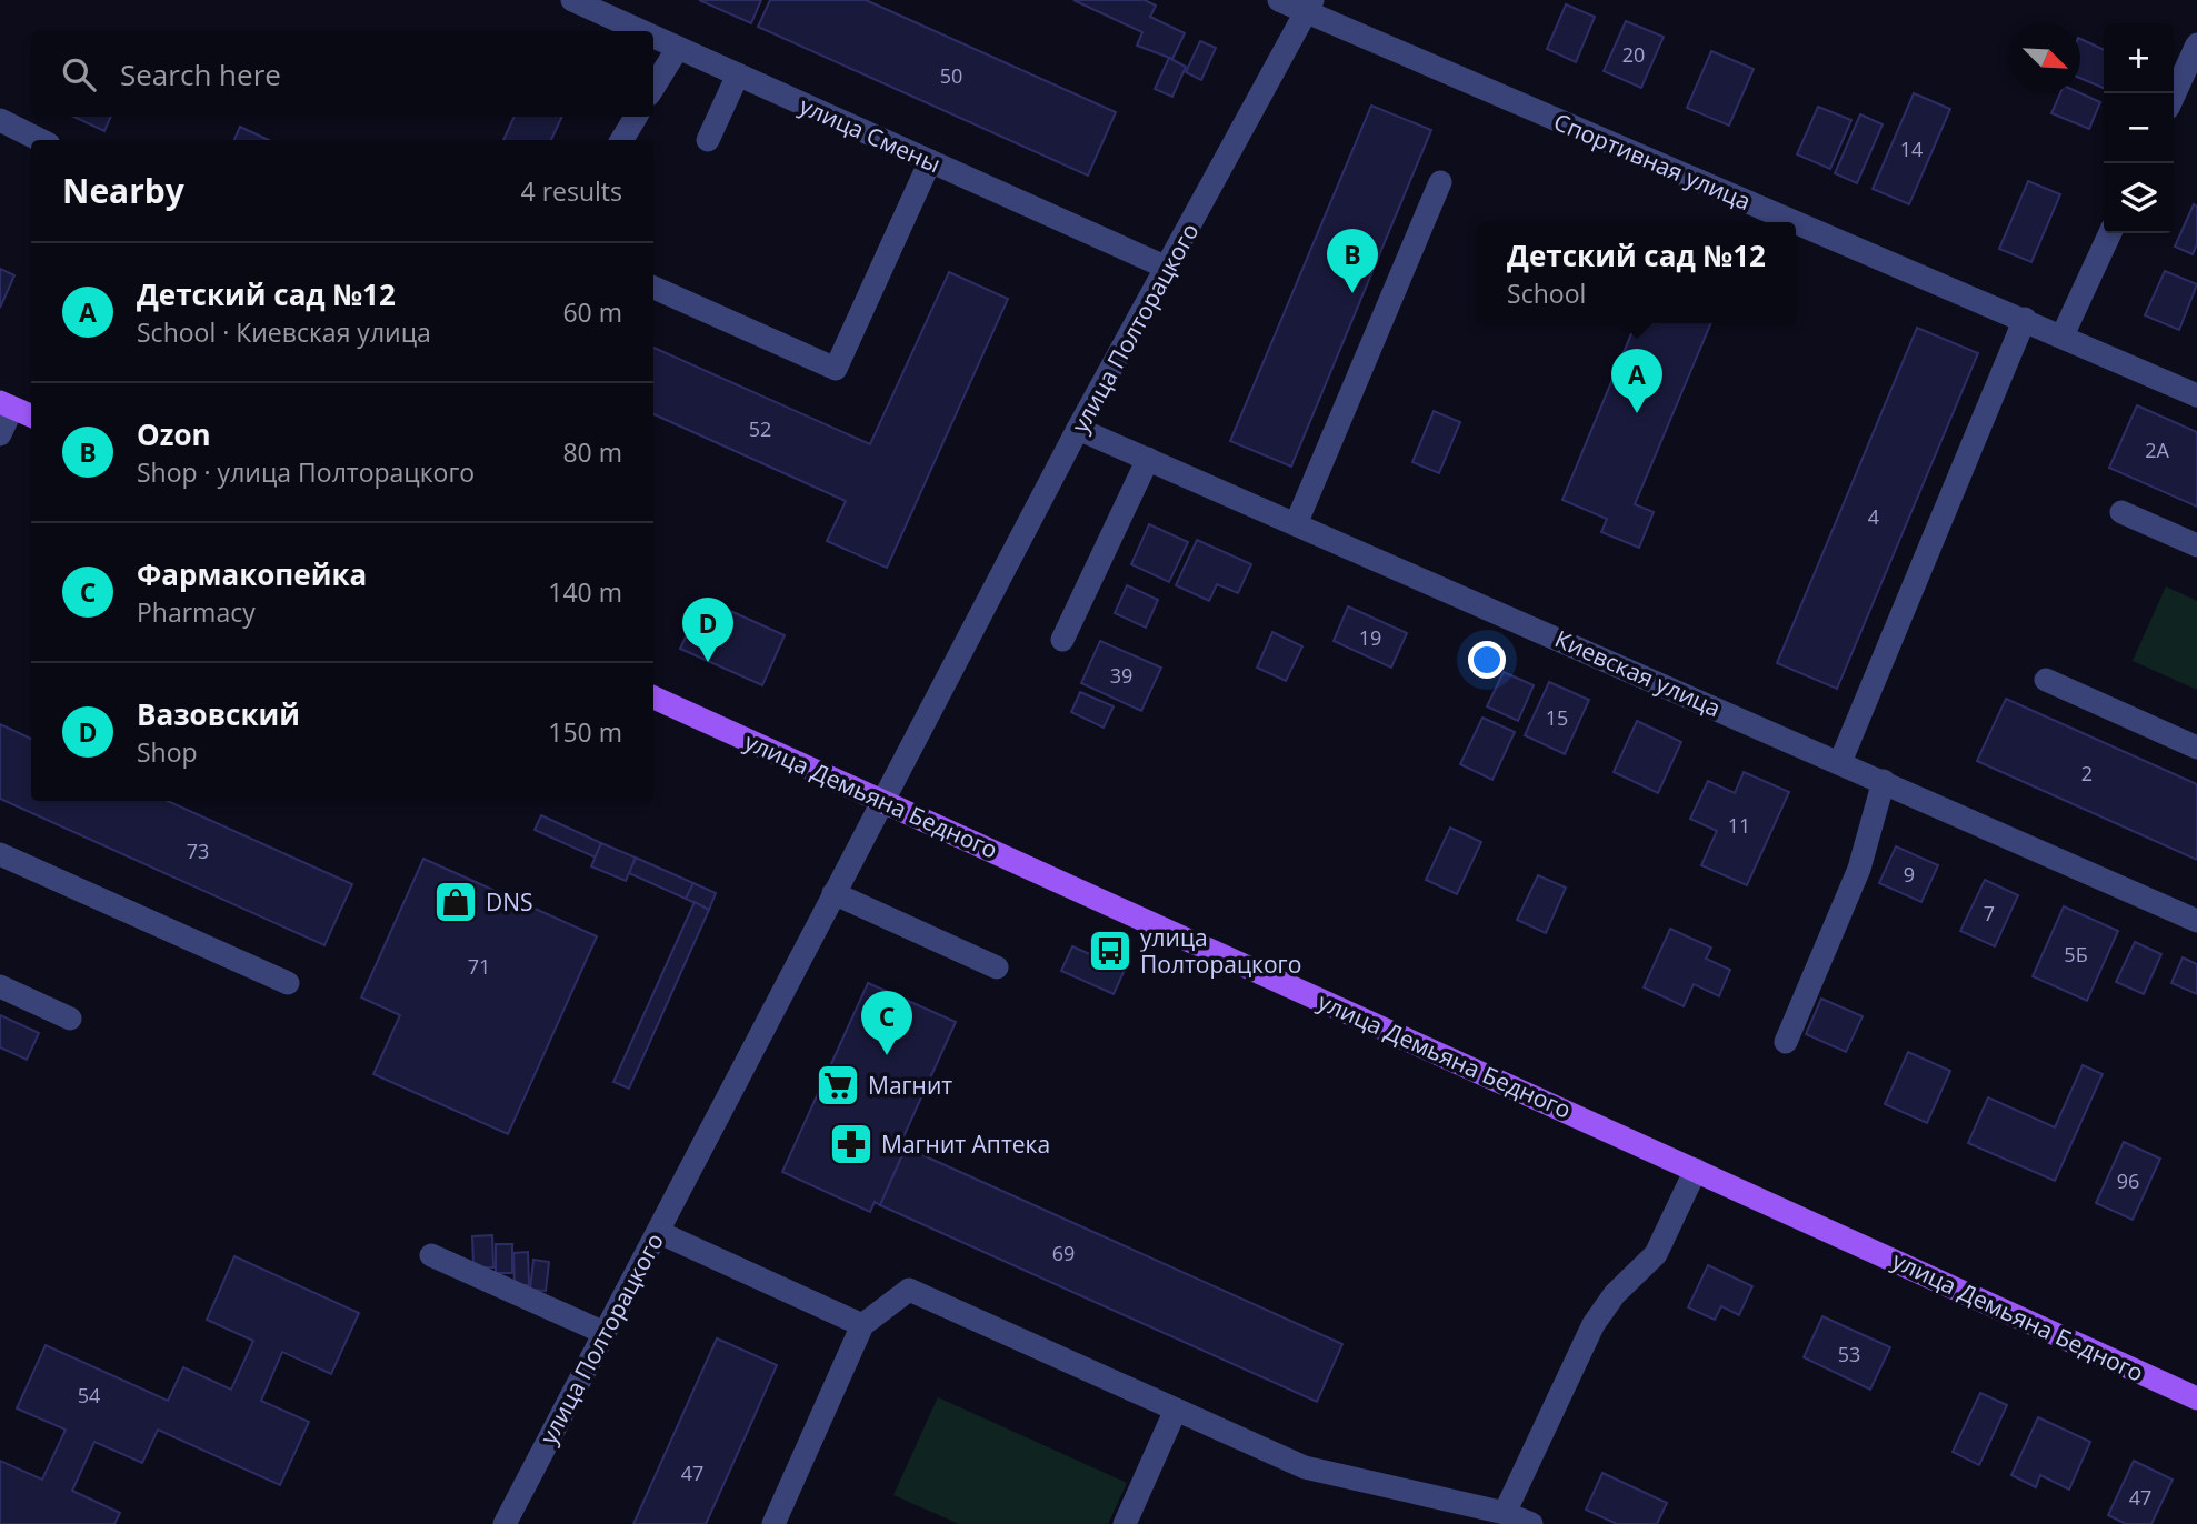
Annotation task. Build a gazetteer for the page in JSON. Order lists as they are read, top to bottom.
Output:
{
  "streets": {
    "main road": ["улица Демьяна Бедного"],
    "street": [
      "улица Смены",
      "Спортивная улица",
      "улица Полторацкого",
      "Киевская улица"
    ]
  },
  "crossings": [
    ["улица Смены", "улица Полторацкого"],
    ["Спортивная улица", "улица Полторацкого"],
    ["улица Полторацкого", "Киевская улица"],
    ["улица Полторацкого", "улица Демьяна Бедного"]
  ],
  "places": {
    "shop": ["DNS"],
    "bus stop": ["улица Полторацкого"],
    "supermarket": ["Магнит"],
    "pharmacy": ["Магнит Аптека"]
  },
  "house_numbers": [
    "20",
    "50",
    "14",
    "52",
    "2А",
    "4",
    "19",
    "39",
    "15",
    "2",
    "11",
    "73",
    "9",
    "7",
    "5Б",
    "71",
    "96",
    "69",
    "53",
    "54",
    "47",
    "47"
  ],
  "north": "bottom right",
  "page": {
    "map_buttons": ["+", "−"],
    "search": "Search here",
    "heading": ["Nearby", "4 results"],
    "popup": ["Детский сад №12", "School"],
    "pins": [
      "B",
      "A",
      "D",
      "C"
    ],
    "list": [
      {
        "mark": "A",
        "name": "Детский сад №12",
        "note": "School · Киевская улица",
        "value": "60 m"
      },
      {
        "mark": "B",
        "name": "Ozon",
        "note": "Shop · улица Полторацкого",
        "value": "80 m"
      },
      {
        "mark": "C",
        "name": "Фармакопейка",
        "note": "Pharmacy",
        "value": "140 m"
      },
      {
        "mark": "D",
        "name": "Вазовский",
        "note": "Shop",
        "value": "150 m"
      }
    ]
  }
}
